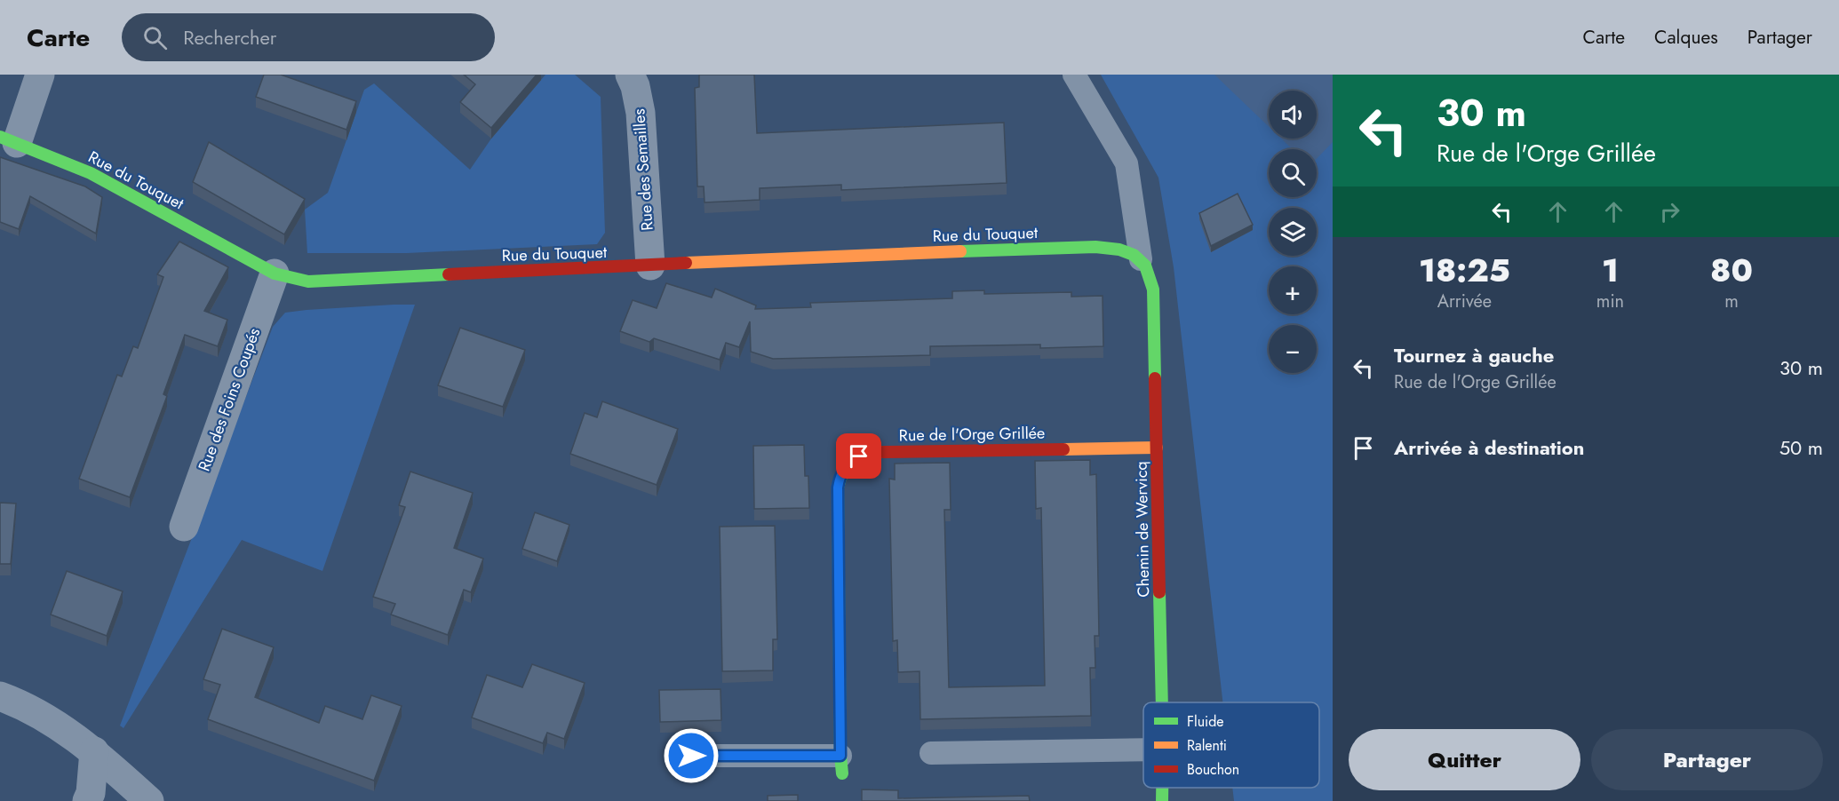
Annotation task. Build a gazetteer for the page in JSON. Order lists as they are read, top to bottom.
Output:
{
  "streets": {
    "street": [
      "Rue des Semailles",
      "Rue du Touquet",
      "Rue des Foins Coupés",
      "Rue de l'Orge Grillée",
      "Chemin de Wervicq"
    ]
  },
  "crossings": [
    ["Rue des Semailles", "Rue du Touquet"],
    ["Rue du Touquet", "Rue des Foins Coupés"],
    ["Rue du Touquet", "Chemin de Wervicq"],
    ["Rue de l'Orge Grillée", "Chemin de Wervicq"]
  ],
  "legend": ["Fluide", "Ralenti", "Bouchon"],
  "page": {
    "header": "Carte",
    "search": "Rechercher",
    "nav": ["Carte", "Calques", "Partager"],
    "turn": ["30 m", "Rue de l'Orge Grillée"],
    "map_buttons": ["+", "−"],
    "eta": [
      "18:25",
      "Arrivée",
      "1",
      "min",
      "80",
      "m"
    ],
    "list": [
      {
        "name": "Tournez à gauche",
        "note": "Rue de l'Orge Grillée",
        "value": "30 m"
      },
      {
        "name": "Arrivée à destination",
        "value": "50 m"
      }
    ],
    "buttons": ["Quitter", "Partager"]
  }
}
